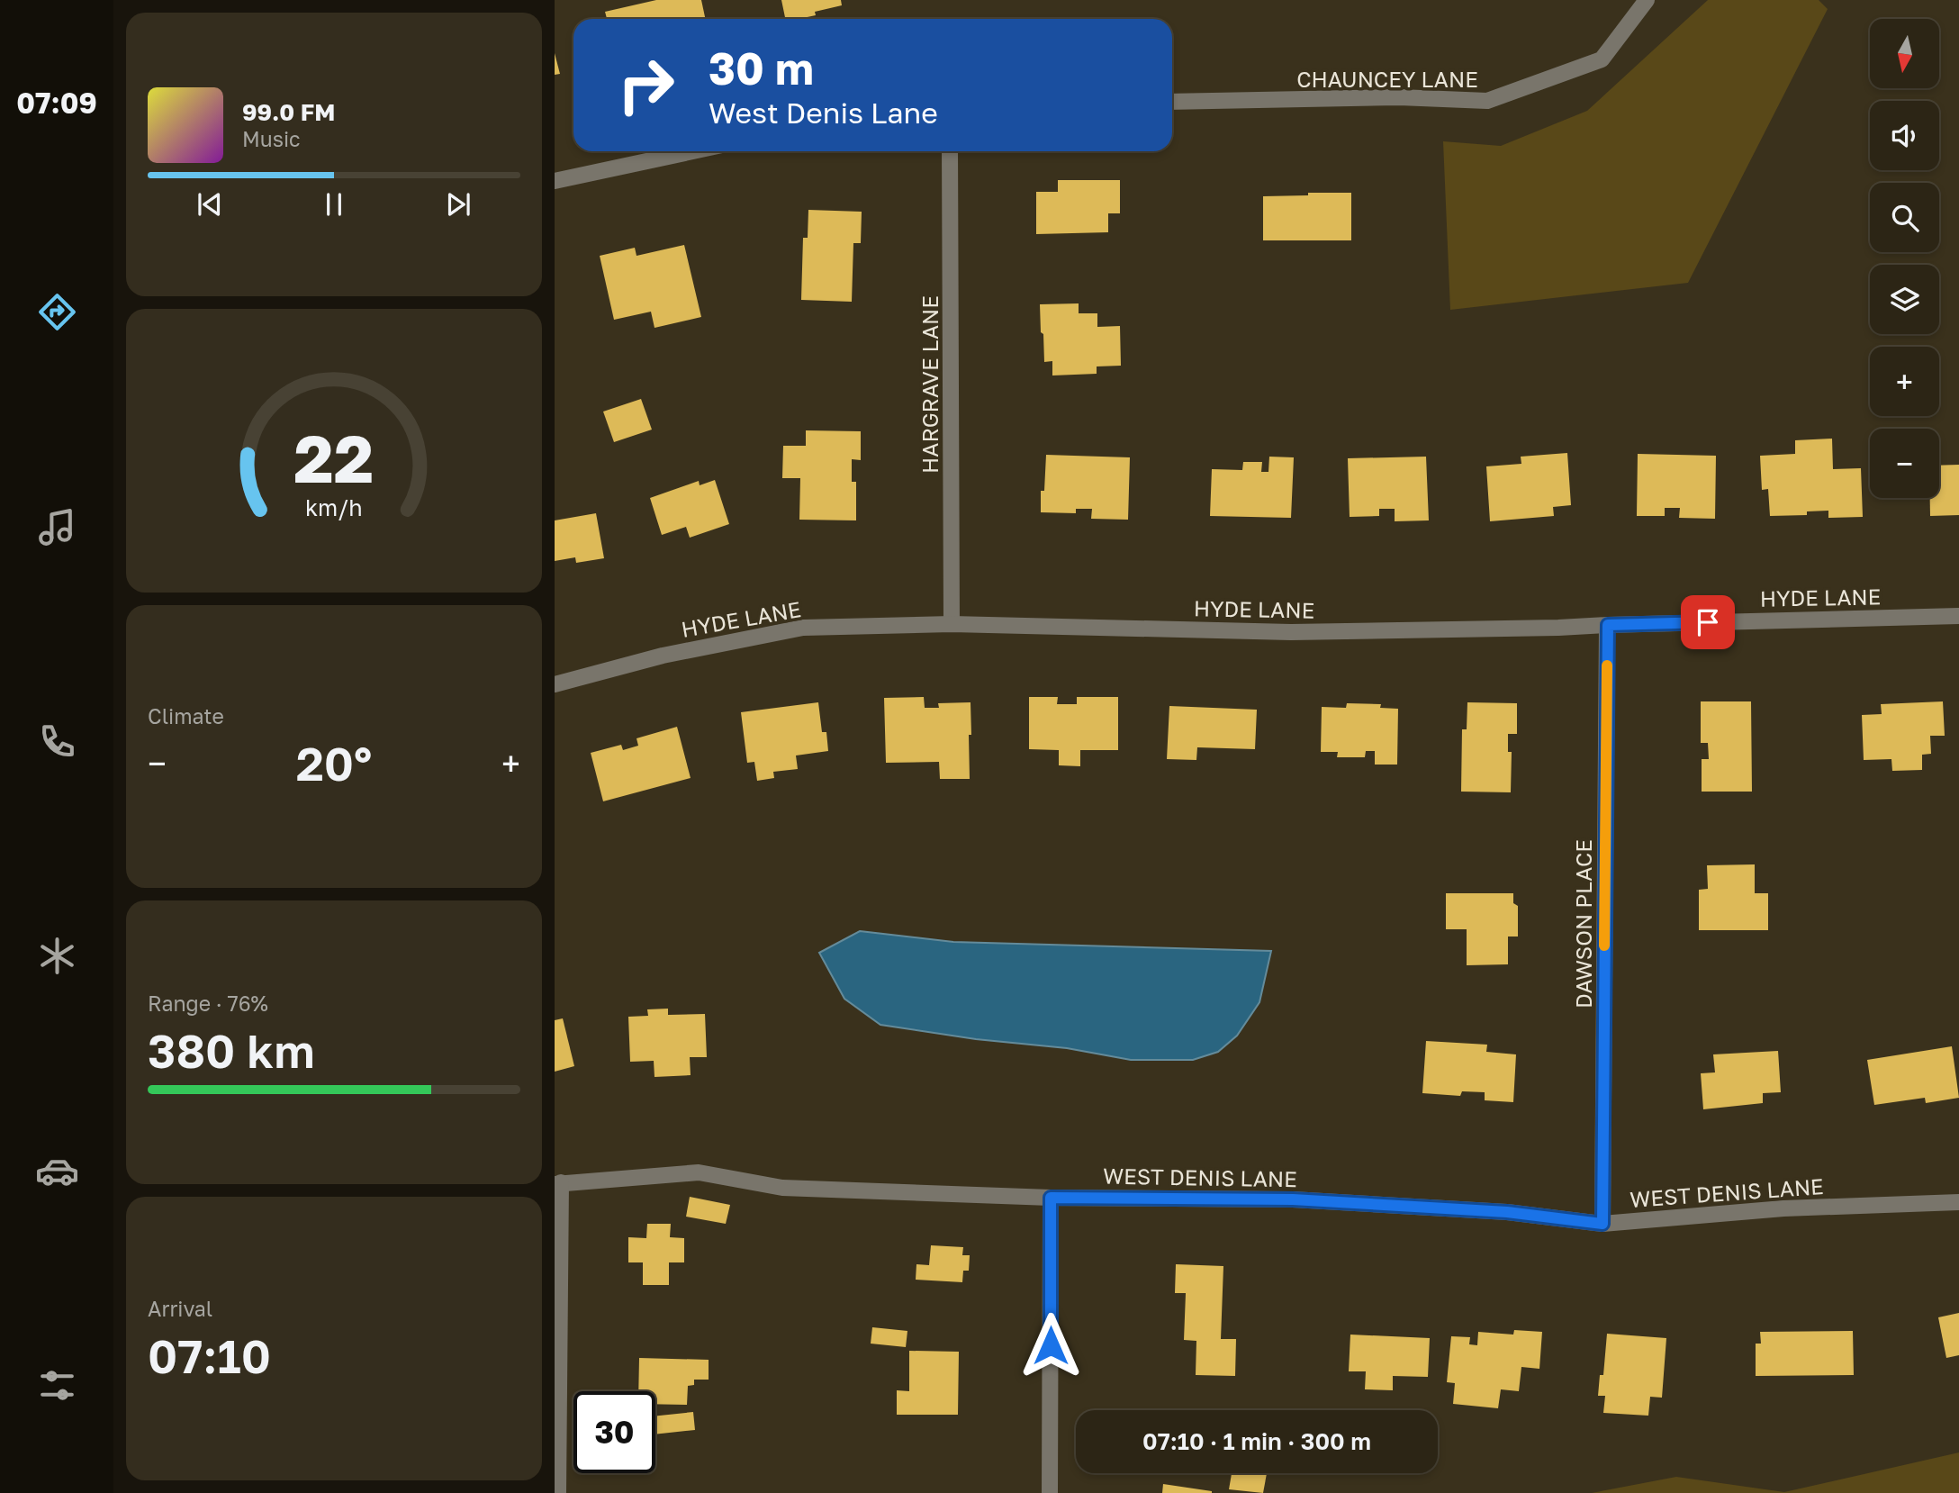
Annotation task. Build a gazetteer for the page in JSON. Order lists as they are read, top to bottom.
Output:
{
  "streets": {
    "street": [
      "CHAUNCEY LANE",
      "HARGRAVE LANE",
      "HYDE LANE",
      "DAWSON PLACE",
      "WEST DENIS LANE"
    ]
  },
  "crossings": [
    ["HARGRAVE LANE", "HYDE LANE"],
    ["HYDE LANE", "DAWSON PLACE"],
    ["DAWSON PLACE", "WEST DENIS LANE"]
  ],
  "north": "bottom",
  "page": {
    "tabs": "07:09",
    "map_buttons": ["+", "−"],
    "turn": ["30 m", "West Denis Lane"],
    "song": ["99.0 FM", "Music"],
    "tile": [
      "Climate",
      ["Range · 76%", "380 km"],
      ["Arrival", "07:10"]
    ],
    "heat": ["−", "20°", "+"],
    "limit": "30",
    "trip": "07:10 · 1 min · 300 m",
    "gauge": ["22", "km/h"]
  }
}
